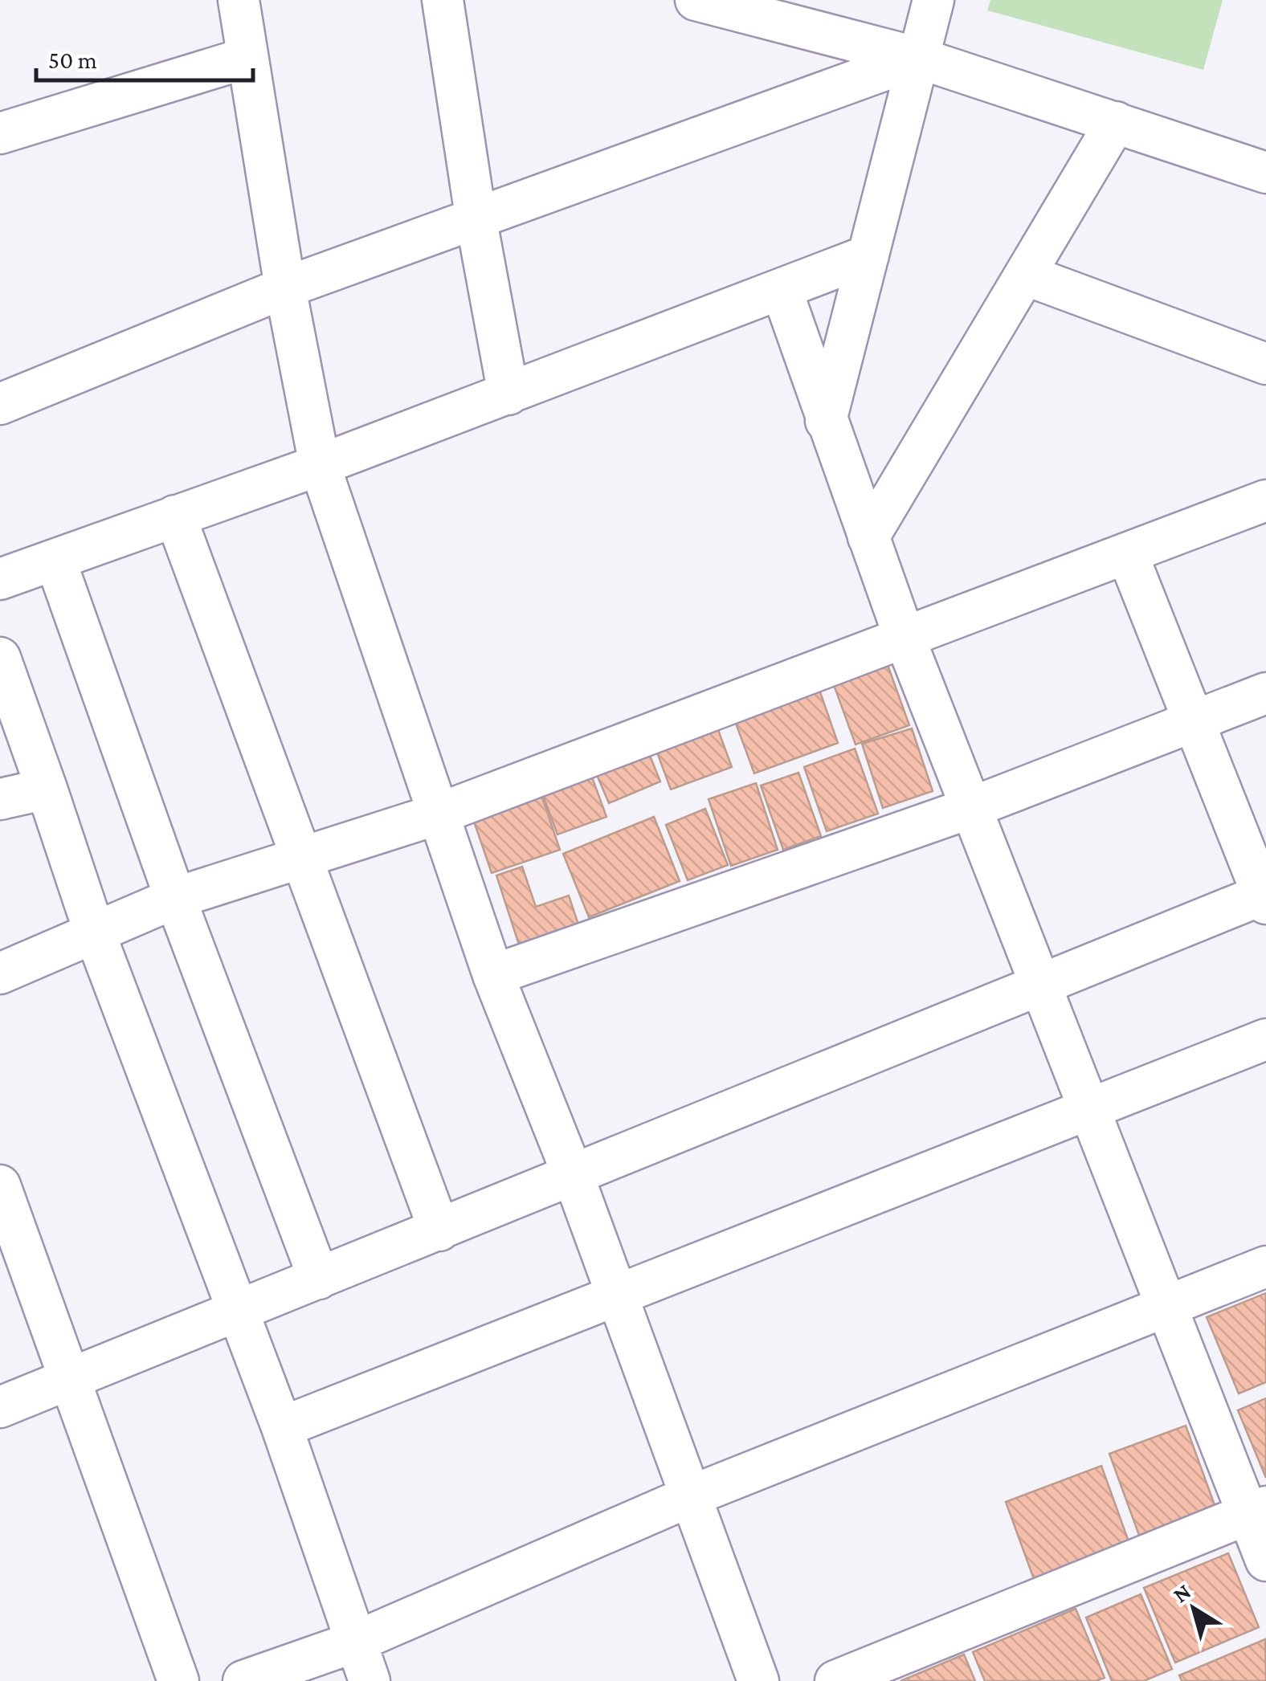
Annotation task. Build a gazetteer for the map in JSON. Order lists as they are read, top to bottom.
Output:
{
  "scale_bar": "50 m",
  "north": "top left"
}
